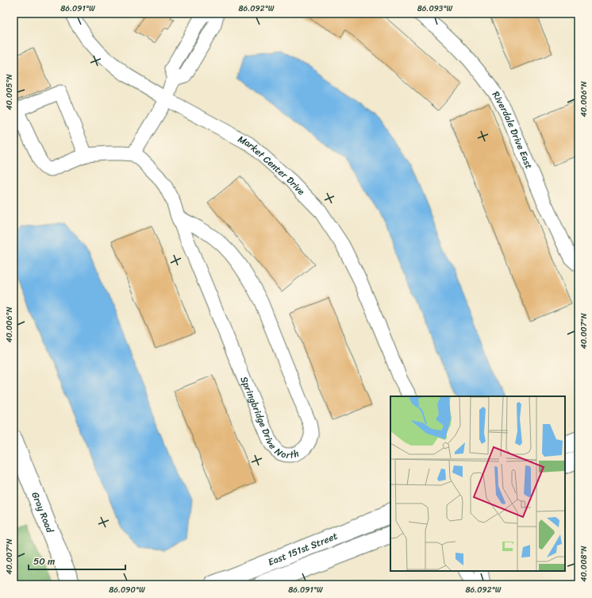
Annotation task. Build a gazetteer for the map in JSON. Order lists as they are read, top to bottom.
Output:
{
  "streets": {
    "street": [
      "Riverdale Drive East",
      "Market Center Drive",
      "Springbridge Drive North",
      "Gray Road",
      "East 151st Street"
    ]
  },
  "scale_bar": "50 m",
  "coordinates": [
    "86.091°W",
    "86.092°W",
    "86.093°W",
    "40.005°N",
    "40.006°N",
    "40.007°N",
    "40.008°N",
    "86.090°W"
  ]
}
